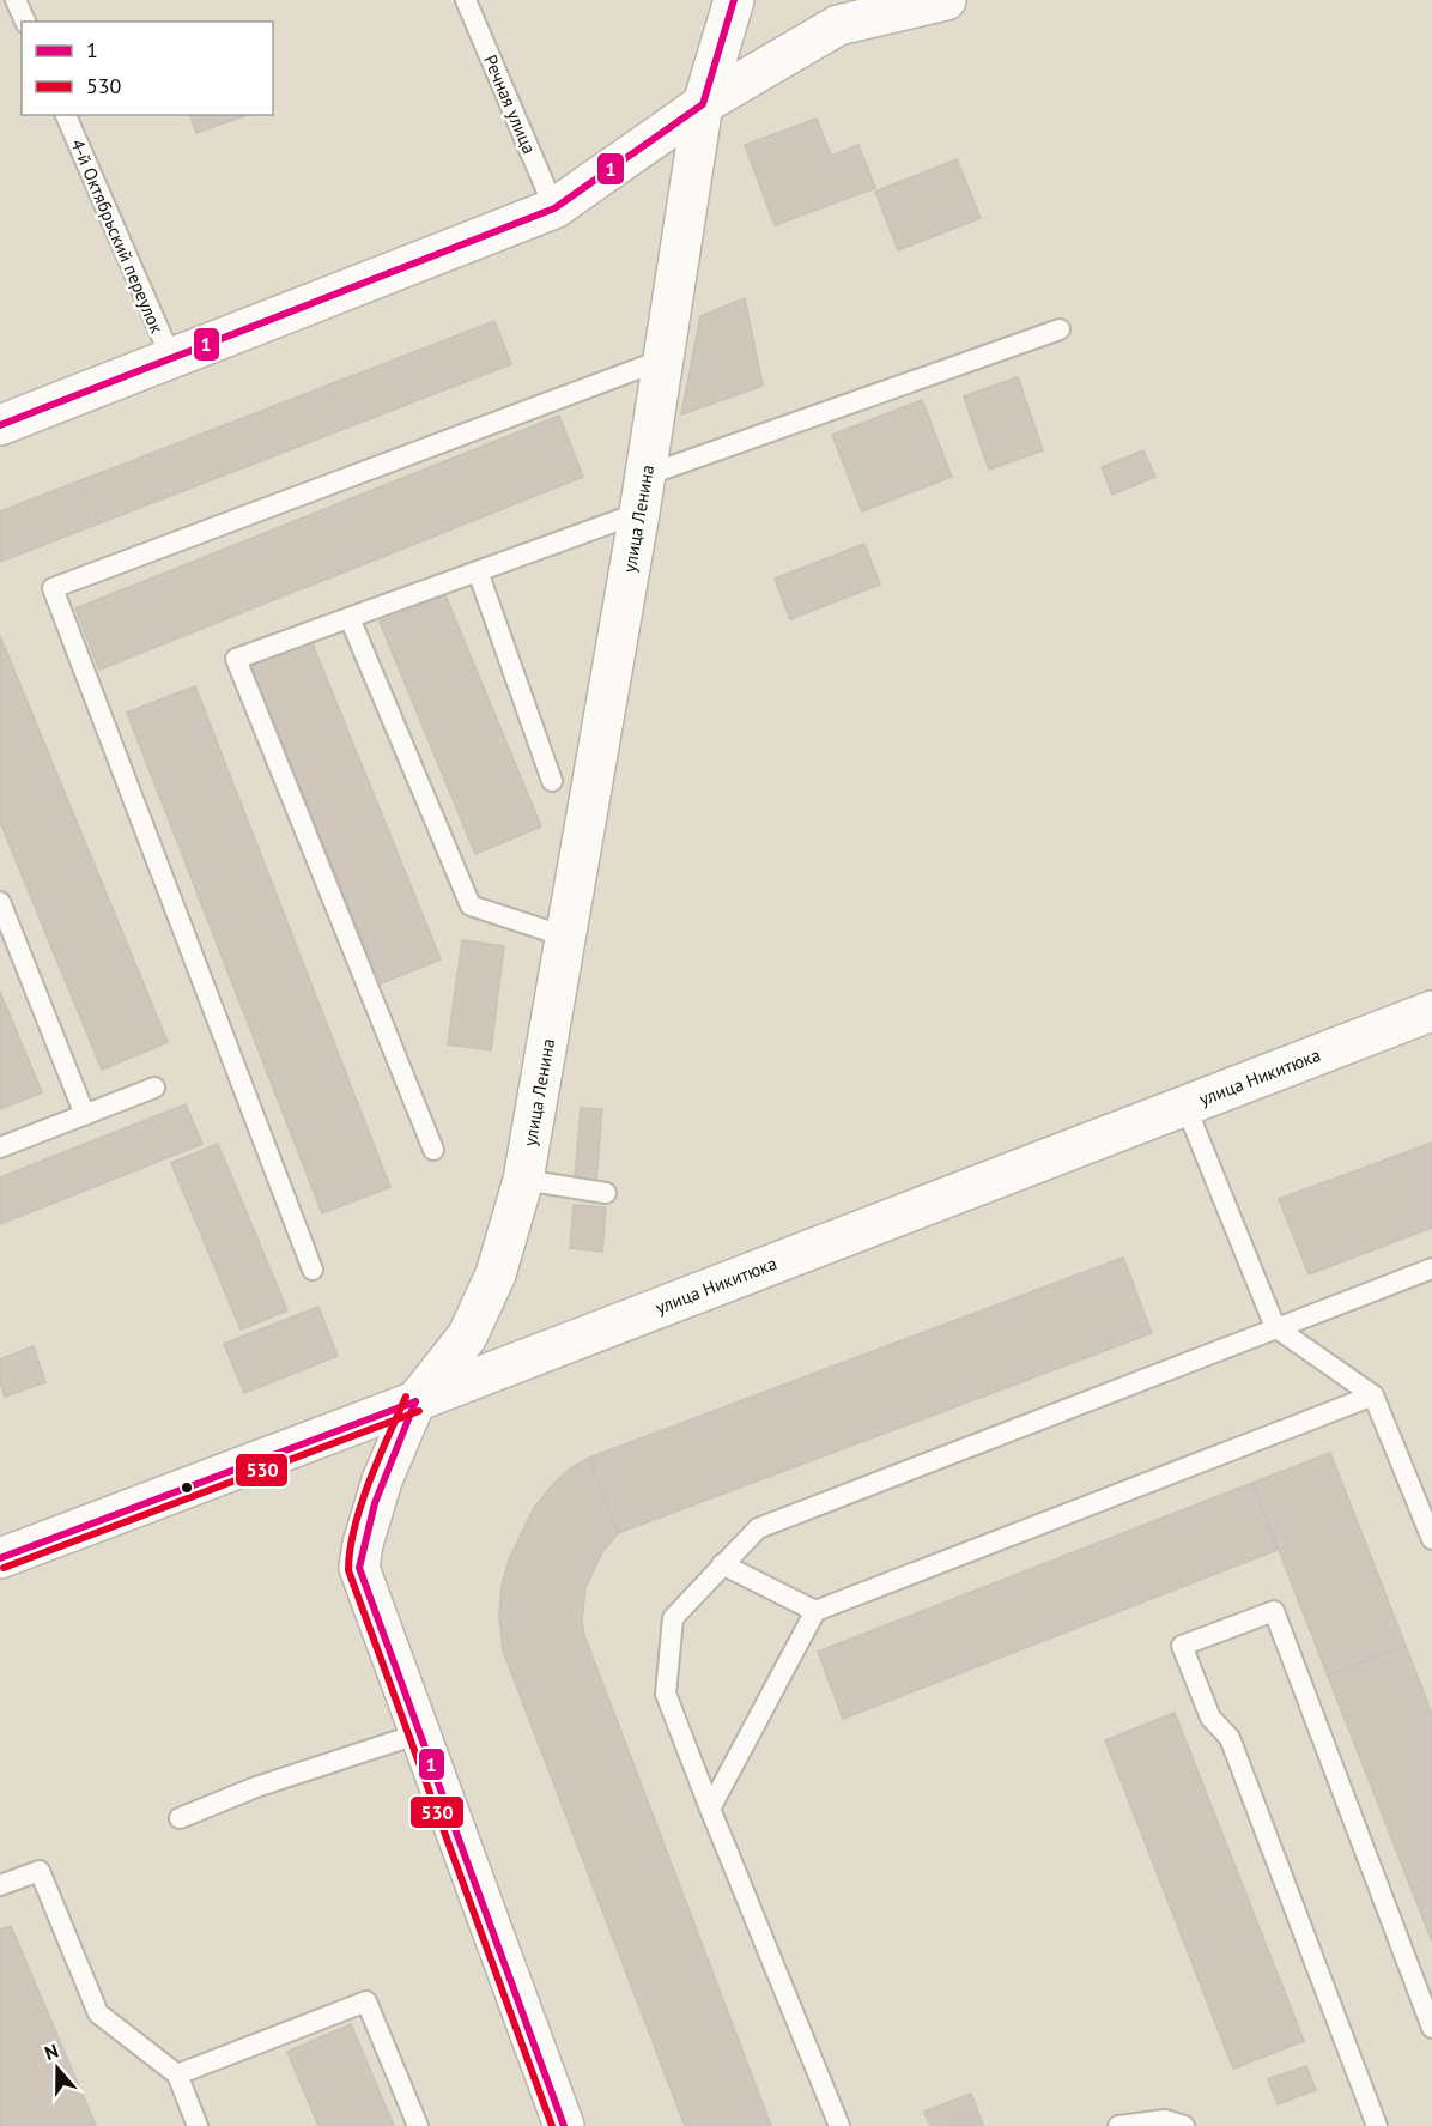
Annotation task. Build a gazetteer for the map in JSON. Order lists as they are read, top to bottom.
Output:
{
  "streets": {
    "street": ["улица Ленина", "улица Никитюка"],
    "lane": ["Речная улица", "4-й Октябрьский переулок"]
  },
  "crossings": [
    ["улица Ленина", "улица Никитюка"]
  ],
  "lines": ["transit line 1", "transit line 530"],
  "legend": ["1", "530"],
  "north": "top"
}
